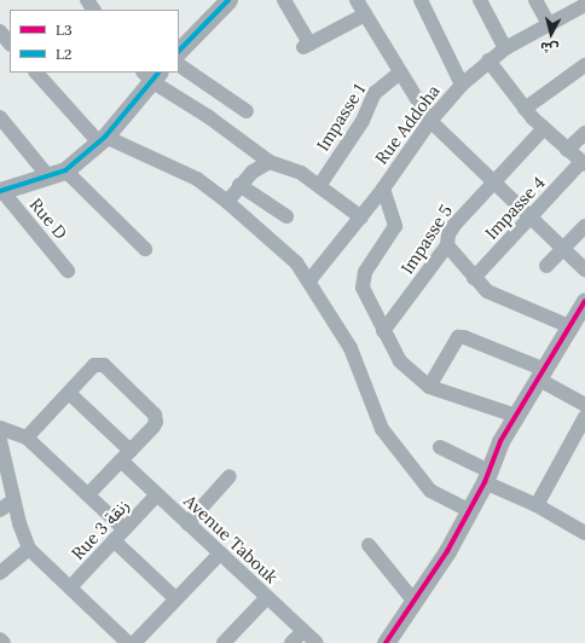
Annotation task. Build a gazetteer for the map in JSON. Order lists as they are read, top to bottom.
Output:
{
  "streets": {
    "street": [
      "Impasse 1",
      "Rue Addoha",
      "Impasse 4",
      "Rue D",
      "Impasse 5",
      "Rue 3 زنقة",
      "Avenue Tabouk"
    ]
  },
  "crossings": [
    ["Rue 3 زنقة", "Avenue Tabouk"]
  ],
  "lines": ["transit line L2", "transit line L3"],
  "legend": ["L3", "L2"],
  "north": "bottom"
}
